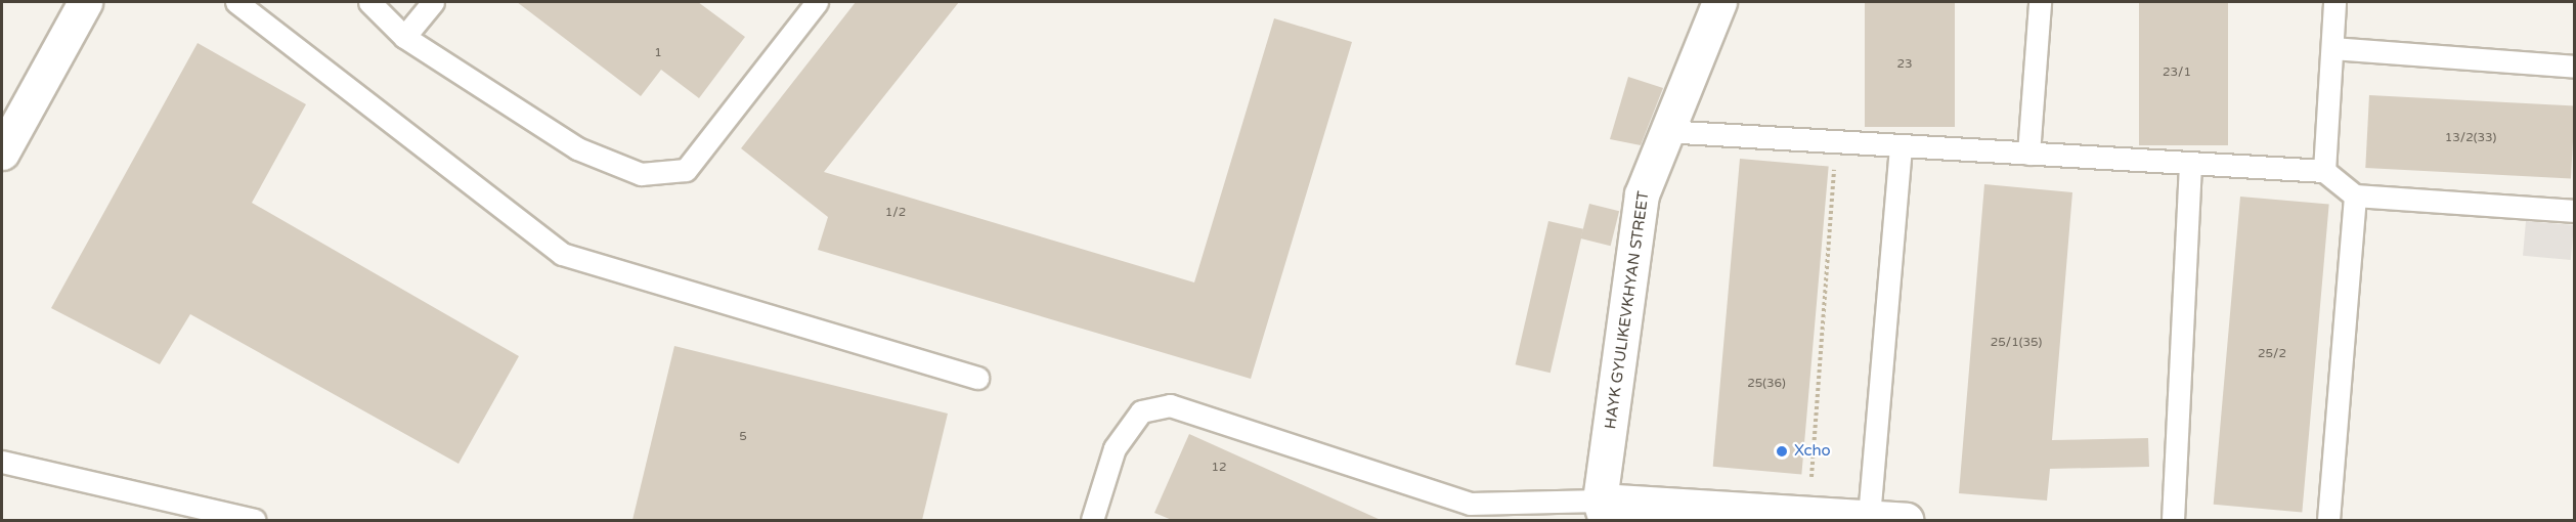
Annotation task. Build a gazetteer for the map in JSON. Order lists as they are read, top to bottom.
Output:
{
  "streets": {
    "street": ["HAYK GYULIKEVKHYAN STREET"]
  },
  "places": ["Xcho"],
  "house_numbers": [
    "1",
    "23",
    "23/1",
    "13/2(33)",
    "1/2",
    "25/1(35)",
    "25/2",
    "25(36)",
    "5",
    "12"
  ]
}
